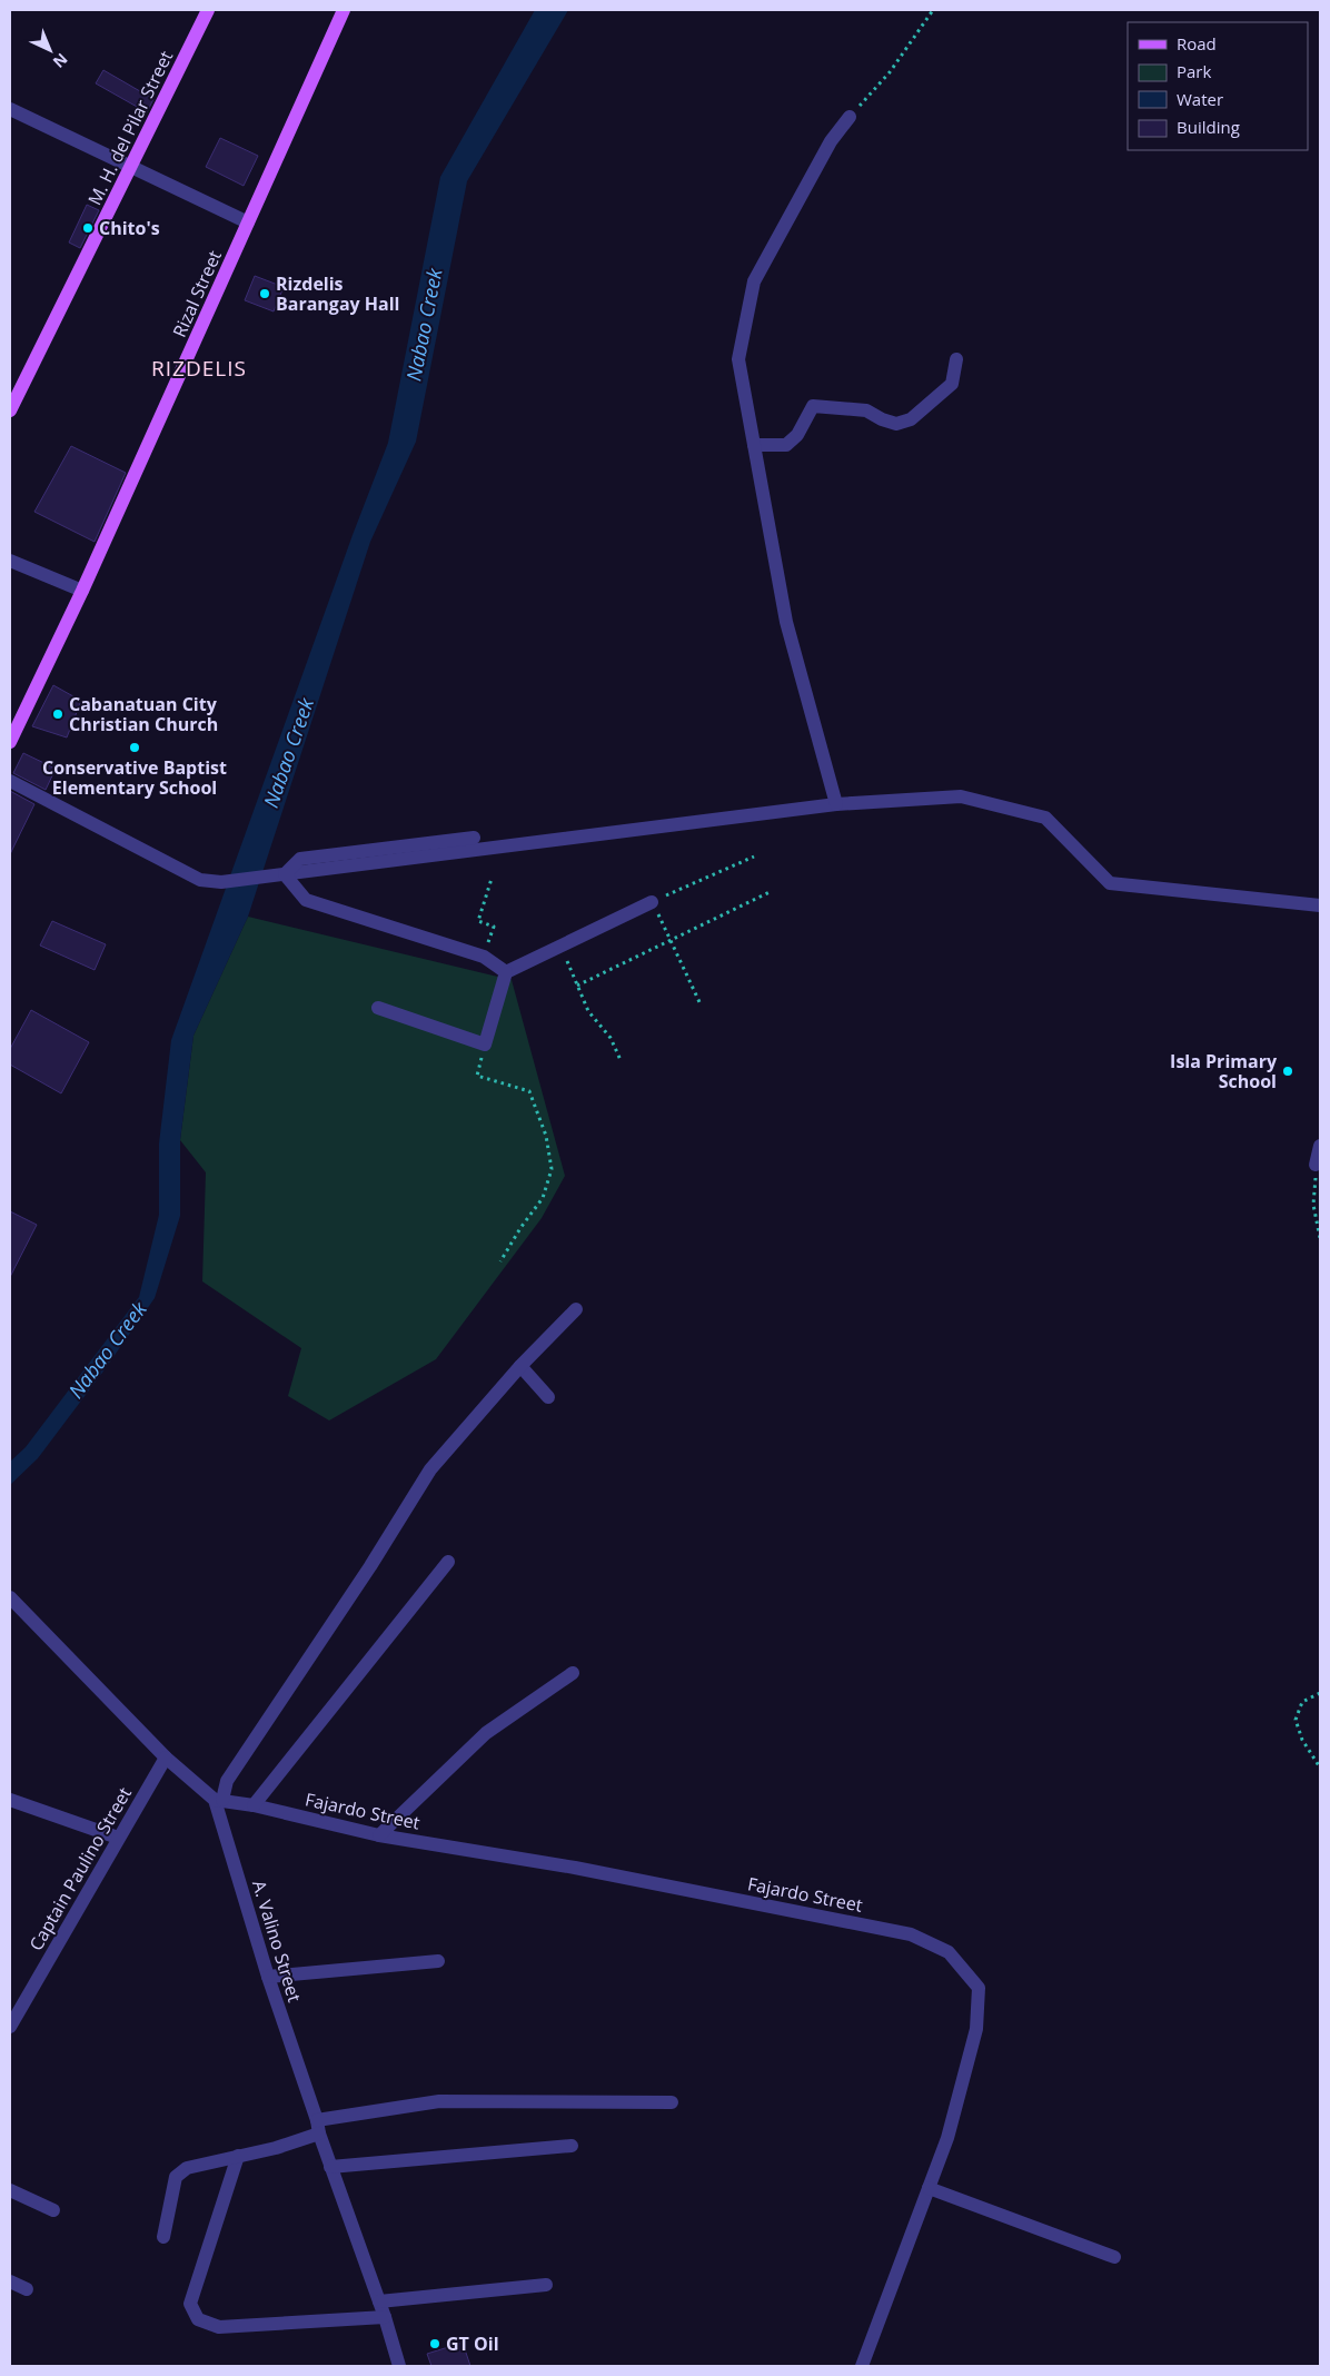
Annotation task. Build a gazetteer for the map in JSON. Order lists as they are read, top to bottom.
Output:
{
  "streets": {
    "main road": ["M. H. del Pilar Street", "Rizal Street"],
    "street": ["Fajardo Street", "Captain Paulino Street", "A. Valino Street"]
  },
  "crossings": [
    ["Fajardo Street", "A. Valino Street"]
  ],
  "districts": ["RIZDELIS"],
  "water": ["Nabao Creek"],
  "places": [
    "Chito's",
    "Rizdelis Barangay Hall",
    "Cabanatuan City Christian Church",
    "Conservative Baptist Elementary School",
    "Isla Primary School",
    "GT Oil"
  ],
  "legend": [
    "Road",
    "Park",
    "Water",
    "Building"
  ],
  "north": "bottom right"
}
